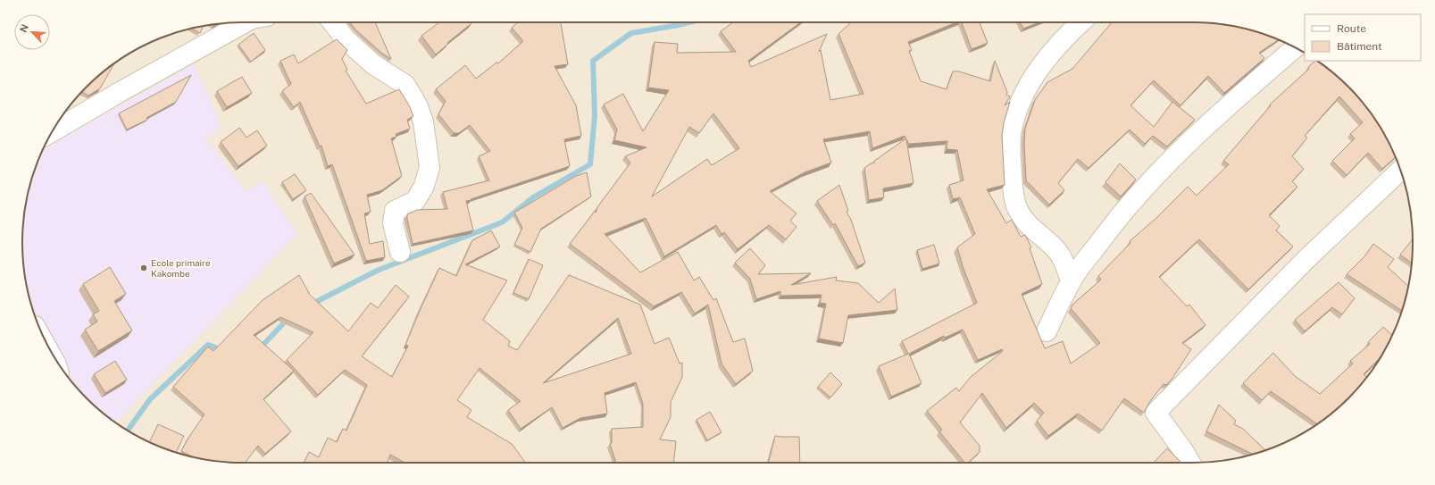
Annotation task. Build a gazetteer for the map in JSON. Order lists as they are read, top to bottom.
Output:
{
  "places": ["Ecole primaire Kakombe"],
  "legend": ["Route", "Bâtiment"],
  "north": "top left"
}
